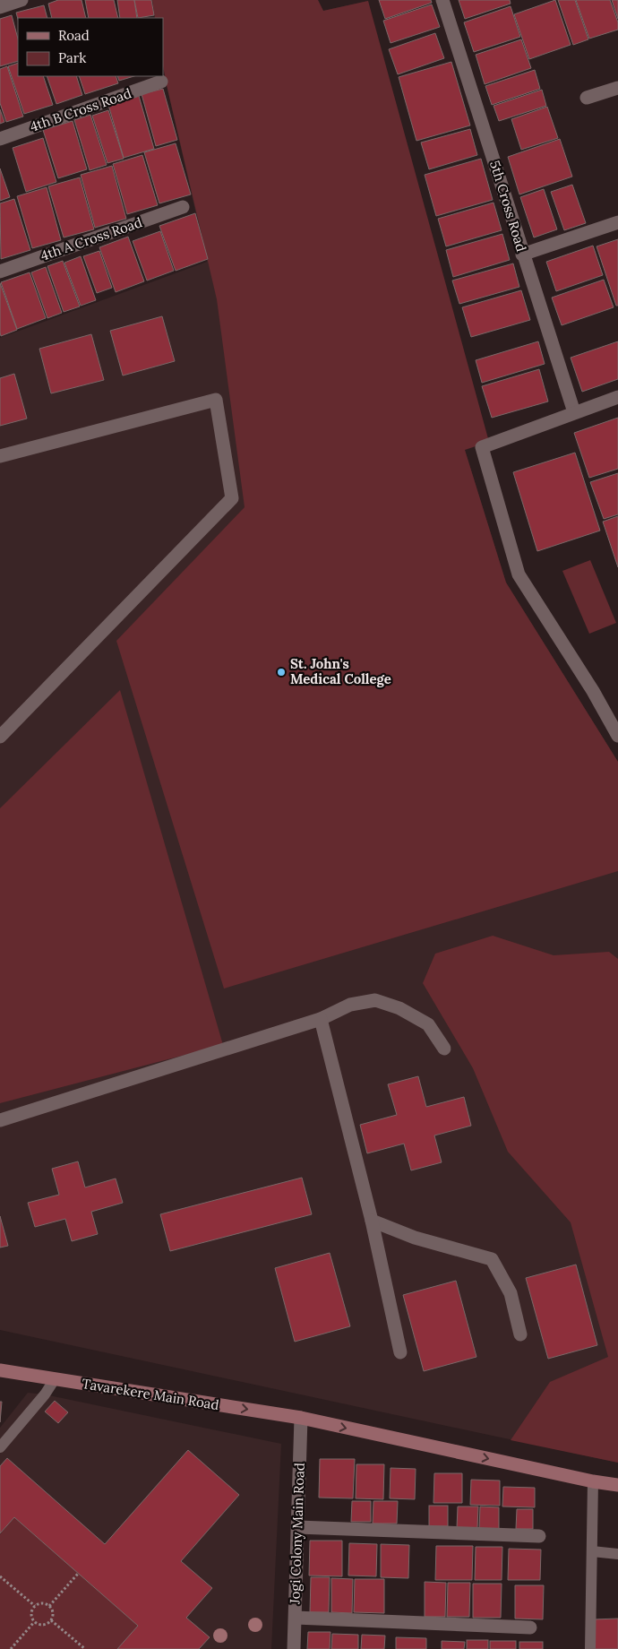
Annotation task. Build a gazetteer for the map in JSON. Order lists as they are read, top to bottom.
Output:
{
  "streets": {
    "main road": ["Tavarekere Main Road"],
    "street": [
      "4th B Cross Road",
      "5th Cross Road",
      "4th A Cross Road",
      "Jogi Colony Main Road"
    ]
  },
  "crossings": [
    ["Tavarekere Main Road", "Jogi Colony Main Road"]
  ],
  "one_way": ["Tavarekere Main Road"],
  "places": ["St. John's Medical College"],
  "legend": ["Road", "Park"]
}
